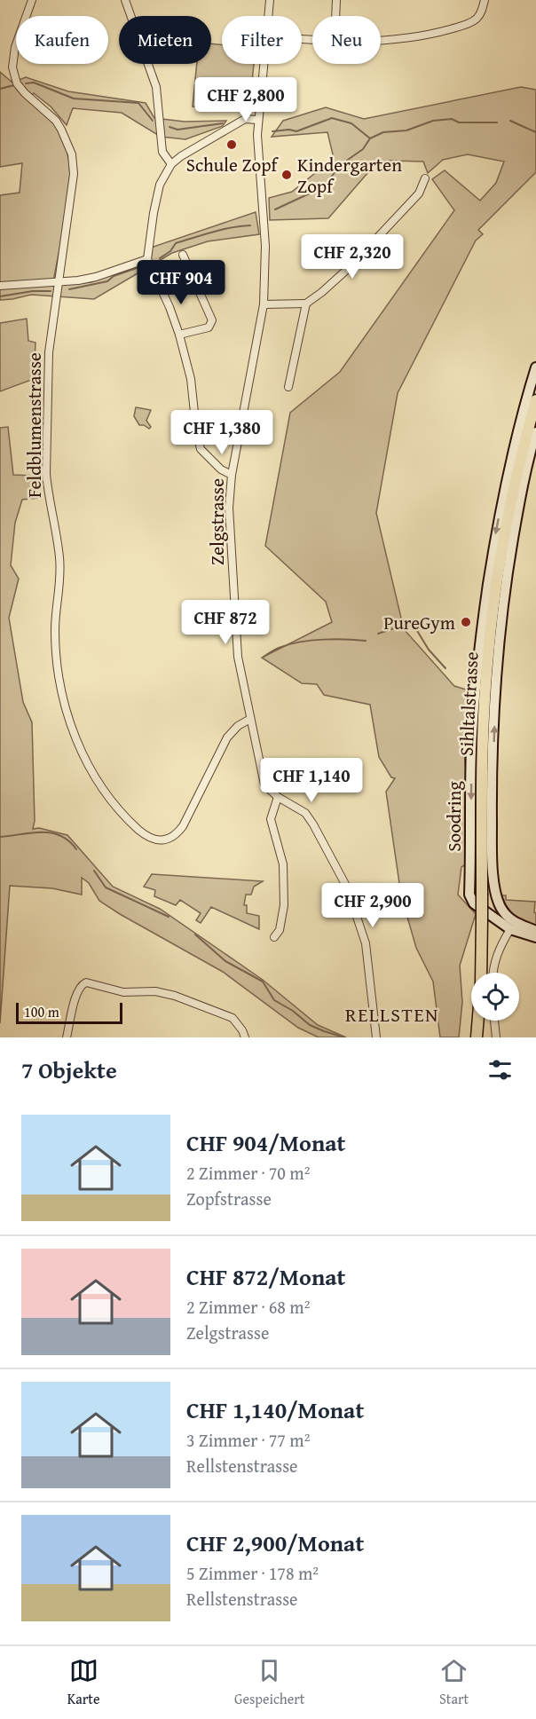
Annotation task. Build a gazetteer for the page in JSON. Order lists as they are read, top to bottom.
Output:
{
  "streets": {
    "main road": ["Sihltalstrasse"],
    "street": ["Feldblumenstrasse", "Zelgstrasse", "Soodring"]
  },
  "crossings": [
    ["Feldblumenstrasse", "Zelgstrasse"]
  ],
  "districts": ["RELLSTEN"],
  "places": ["Schule Zopf", "Kindergarten Zopf", "PureGym"],
  "scale_bar": "100 m",
  "page": {
    "chip": [
      "Kaufen",
      "Mieten",
      "Filter",
      "Neu"
    ],
    "price": [
      "CHF 2,800",
      "CHF 2,320",
      "CHF 904",
      "CHF 1,380",
      "CHF 872",
      "CHF 1,140",
      "CHF 2,900"
    ],
    "scale": "100 m",
    "heading": "7 Objekte",
    "list": [
      {
        "name": "CHF 904/Monat",
        "note": "2 Zimmer · 70 m² · Zopfstrasse"
      },
      {
        "name": "CHF 872/Monat",
        "note": "2 Zimmer · 68 m² · Zelgstrasse"
      },
      {
        "name": "CHF 1,140/Monat",
        "note": "3 Zimmer · 77 m² · Rellstenstrasse"
      },
      {
        "name": "CHF 2,900/Monat",
        "note": "5 Zimmer · 178 m² · Rellstenstrasse"
      }
    ],
    "tabs": ["Karte", "Gespeichert", "Start"]
  }
}
